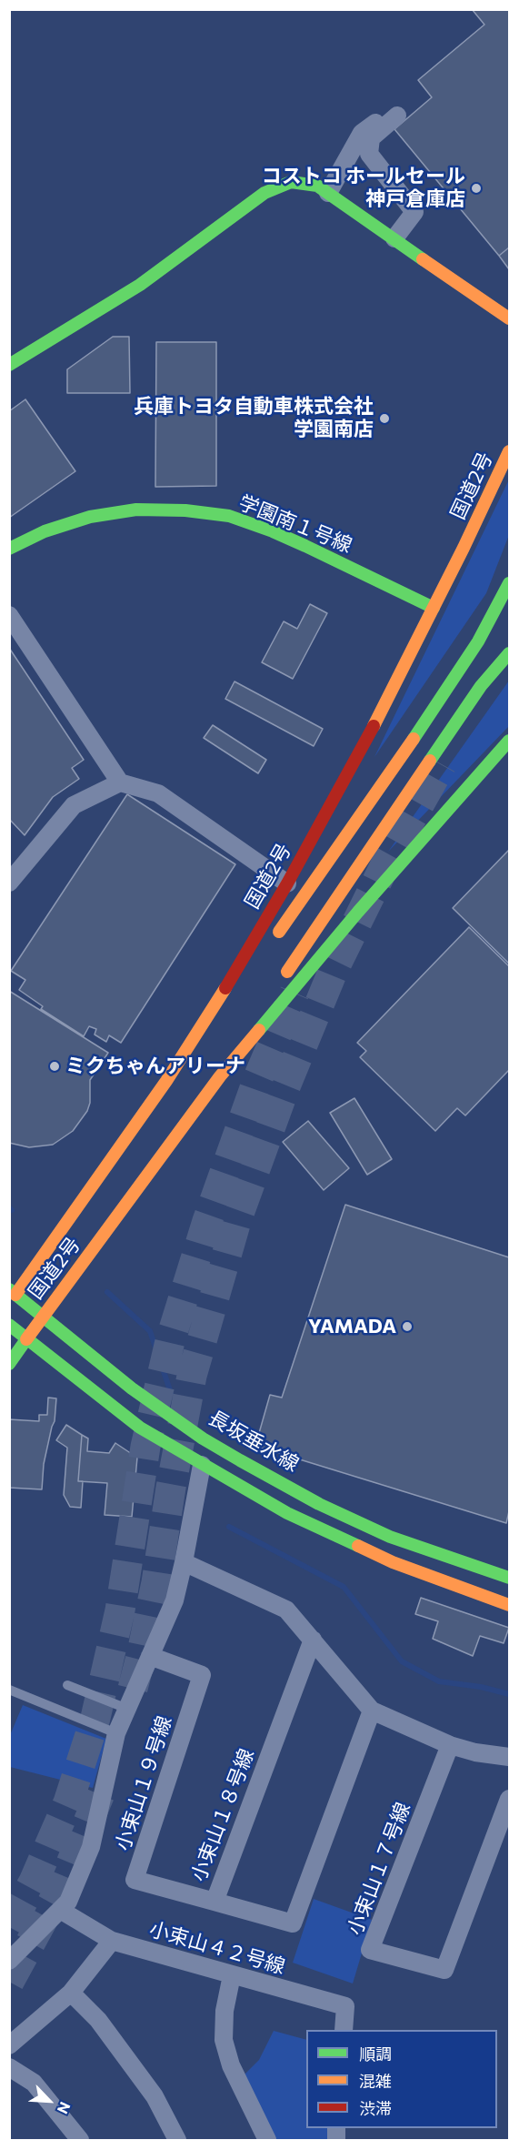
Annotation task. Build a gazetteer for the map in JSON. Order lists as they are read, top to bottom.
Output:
{
  "streets": {
    "main road": ["国道2号", "学園南１号線", "長坂垂水線"],
    "street": [
      "小束山１９号線",
      "小束山１８号線",
      "小束山１７号線",
      "小束山４２号線"
    ]
  },
  "crossings": [
    ["国道2号", "学園南１号線"],
    ["国道2号", "長坂垂水線"],
    ["小束山１９号線", "小束山１８号線"]
  ],
  "places": [
    "コストコ ホールセール 神戸倉庫店",
    "兵庫トヨタ自動車株式会社 学園南店",
    "ミクちゃんアリーナ",
    "YAMADA"
  ],
  "legend": ["順調", "混雑", "渋滞"],
  "north": "bottom right"
}
